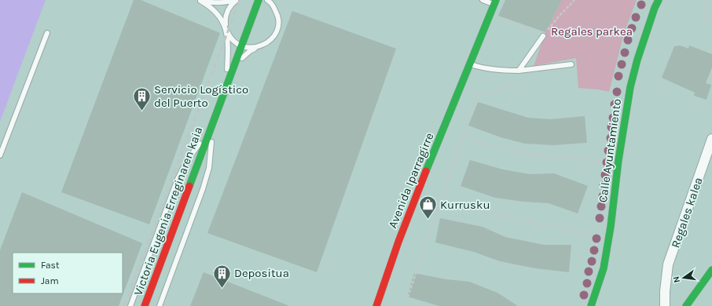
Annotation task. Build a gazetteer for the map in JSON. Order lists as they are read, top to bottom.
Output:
{
  "streets": {
    "main road": ["Calle Ayuntamiento", "Avenida Iparragirre", "Victoria Eugenia Erreginaren kaia"],
    "street": ["Regales kalea"]
  },
  "parks": ["Regales parkea"],
  "places": {
    "building": ["Servicio Logístico del Puerto", "Depositua"],
    "shop": ["Kurrusku"]
  },
  "legend": ["Fast", "Jam"],
  "north": "left"
}
